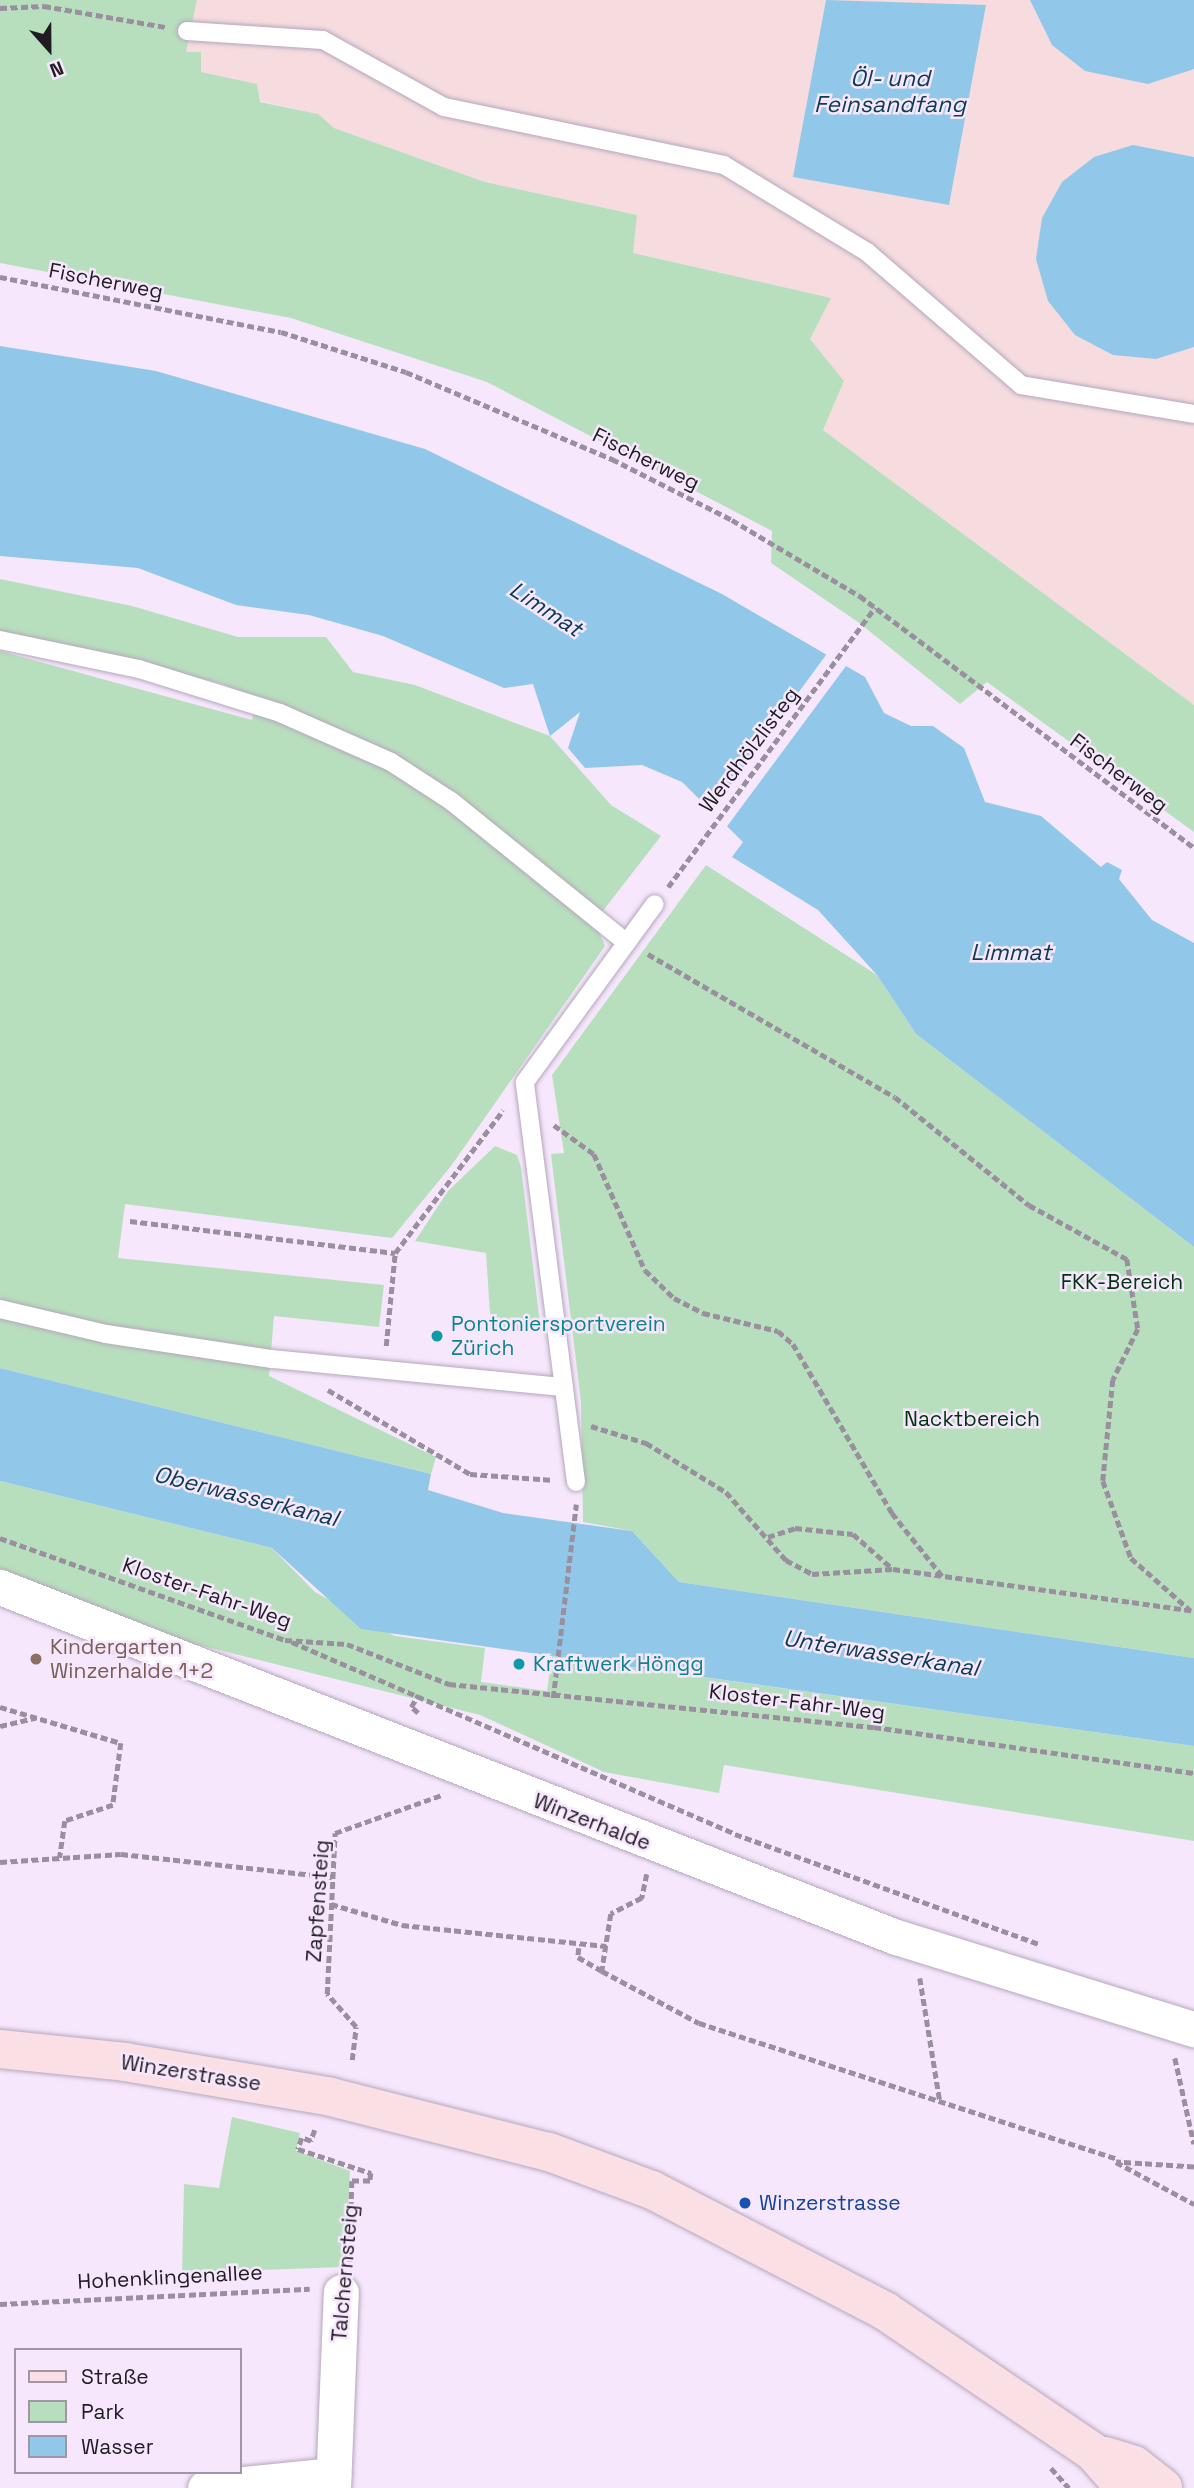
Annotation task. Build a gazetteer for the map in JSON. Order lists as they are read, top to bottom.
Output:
{
  "streets": {
    "main road": ["Winzerstrasse"],
    "street": ["Winzerhalde", "Talchernsteig"],
    "path": [
      "Fischerweg",
      "Werdhölzlisteg",
      "Kloster-Fahr-Weg",
      "Zapfensteig",
      "Hohenklingenallee"
    ]
  },
  "crossings": [
    ["Fischerweg", "Werdhölzlisteg"],
    ["Winzerhalde", "Zapfensteig"],
    ["Talchernsteig", "Hohenklingenallee"]
  ],
  "water": [
    "Öl- und Feinsandfang",
    "Limmat",
    "Oberwasserkanal",
    "Unterwasserkanal"
  ],
  "parks": ["FKK-Bereich", "Nacktbereich"],
  "places": [
    "Pontoniersportverein Zürich",
    "Kindergarten Winzerhalde 1+2",
    "Kraftwerk Höngg",
    "Winzerstrasse"
  ],
  "legend": ["Straße", "Park", "Wasser"],
  "north": "bottom"
}
